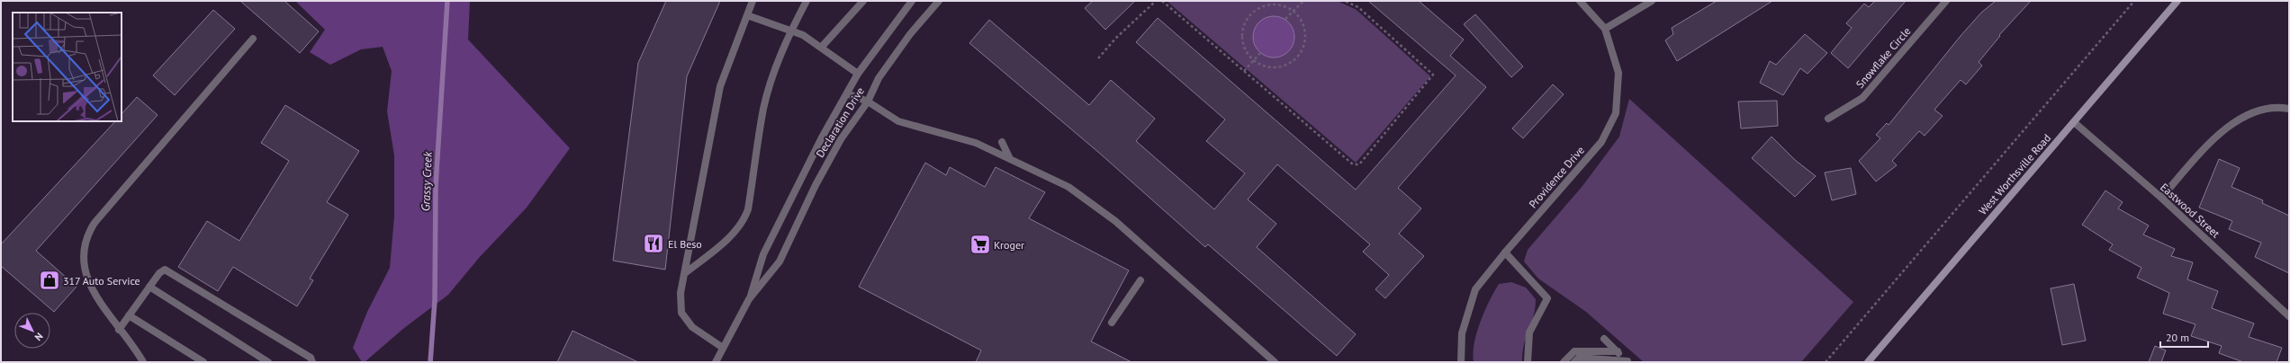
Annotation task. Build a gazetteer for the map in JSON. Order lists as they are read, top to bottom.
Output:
{
  "streets": {
    "main road": ["West Worthsville Road"],
    "street": [
      "Snowflake Circle",
      "Declaration Drive",
      "Providence Drive",
      "Eastwood Street"
    ]
  },
  "crossings": [
    ["West Worthsville Road", "Eastwood Street"]
  ],
  "water": ["Grassy Creek"],
  "places": {
    "restaurant": ["El Beso"],
    "supermarket": ["Kroger"],
    "shop": ["317 Auto Service"]
  },
  "scale_bar": "20 m",
  "north": "bottom right"
}
